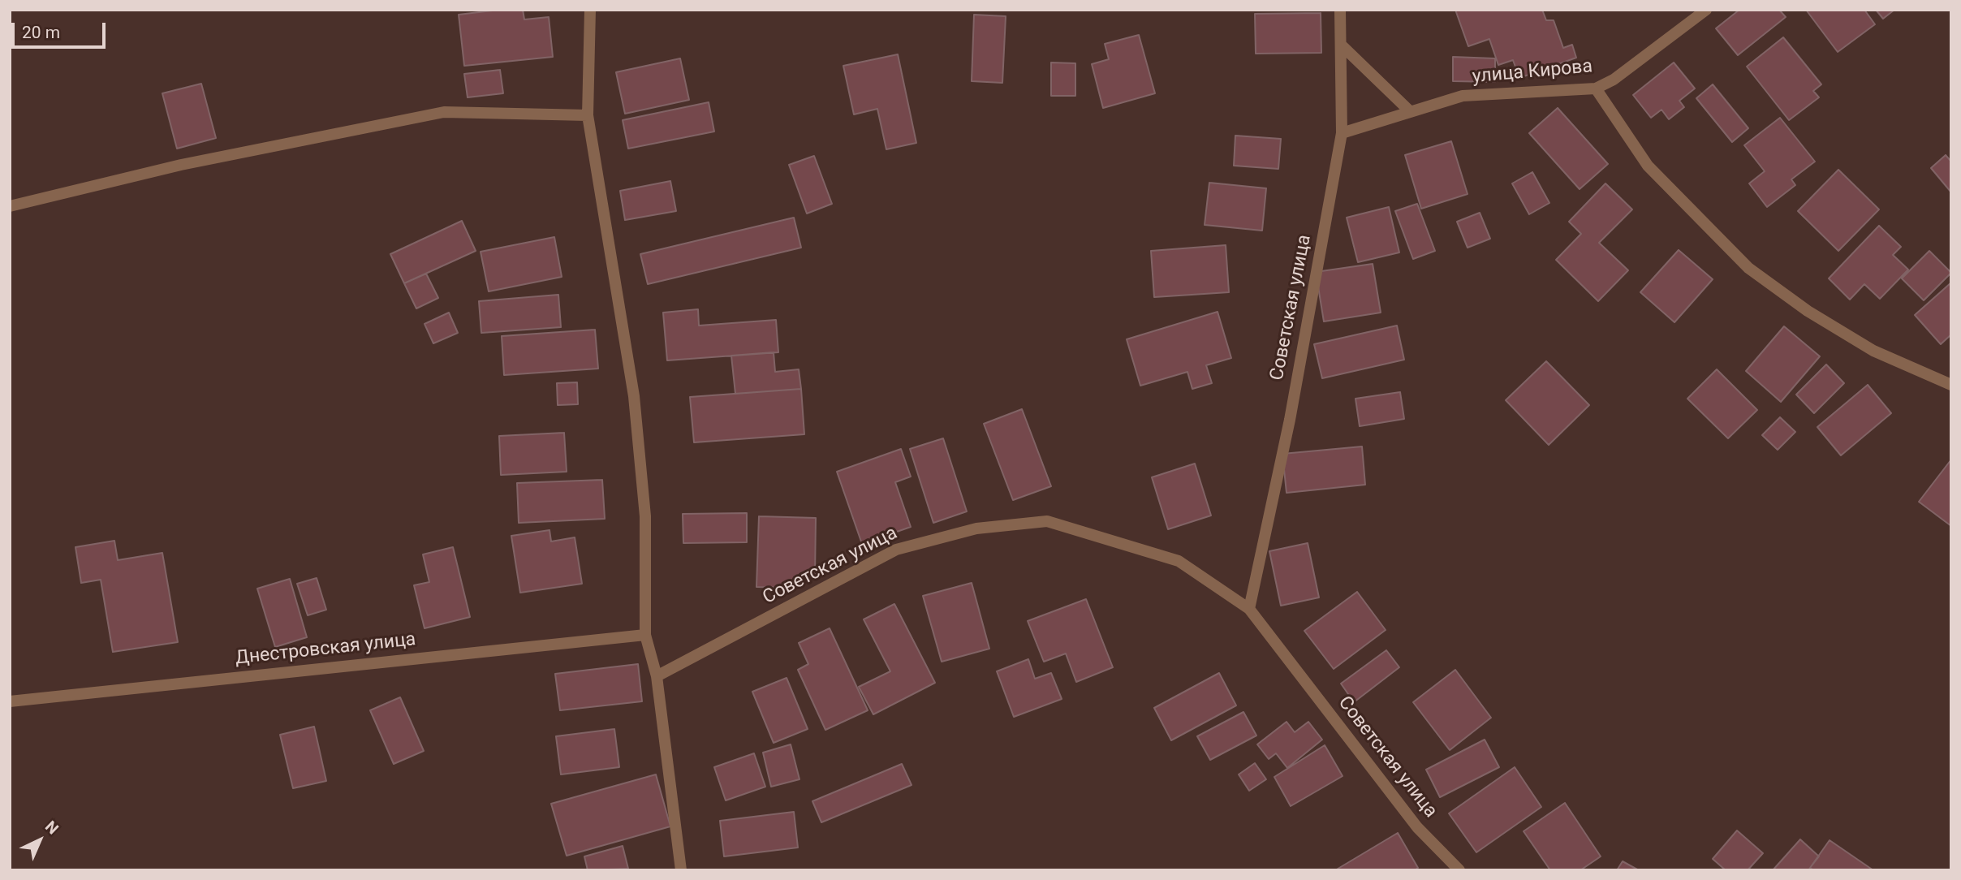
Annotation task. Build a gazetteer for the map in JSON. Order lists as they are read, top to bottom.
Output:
{
  "streets": {
    "street": ["улица Кирова", "Советская улица", "Днестровская улица"]
  },
  "crossings": [
    ["улица Кирова", "Советская улица"]
  ],
  "scale_bar": "20 m",
  "north": "top right"
}
